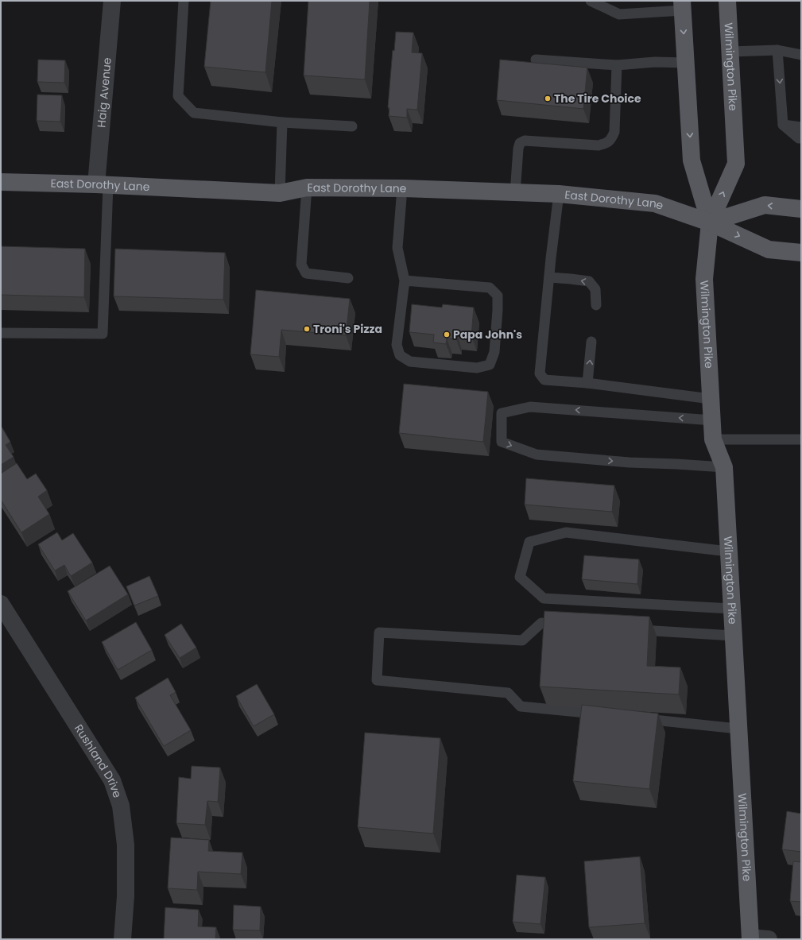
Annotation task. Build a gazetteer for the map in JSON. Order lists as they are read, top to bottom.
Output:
{
  "streets": {
    "main road": ["Wilmington Pike", "East Dorothy Lane"],
    "street": ["Haig Avenue", "Rushland Drive"]
  },
  "crossings": [
    ["Wilmington Pike", "East Dorothy Lane"],
    ["Haig Avenue", "East Dorothy Lane"]
  ],
  "places": ["The Tire Choice", "Troni's Pizza", "Papa John's"]
}
